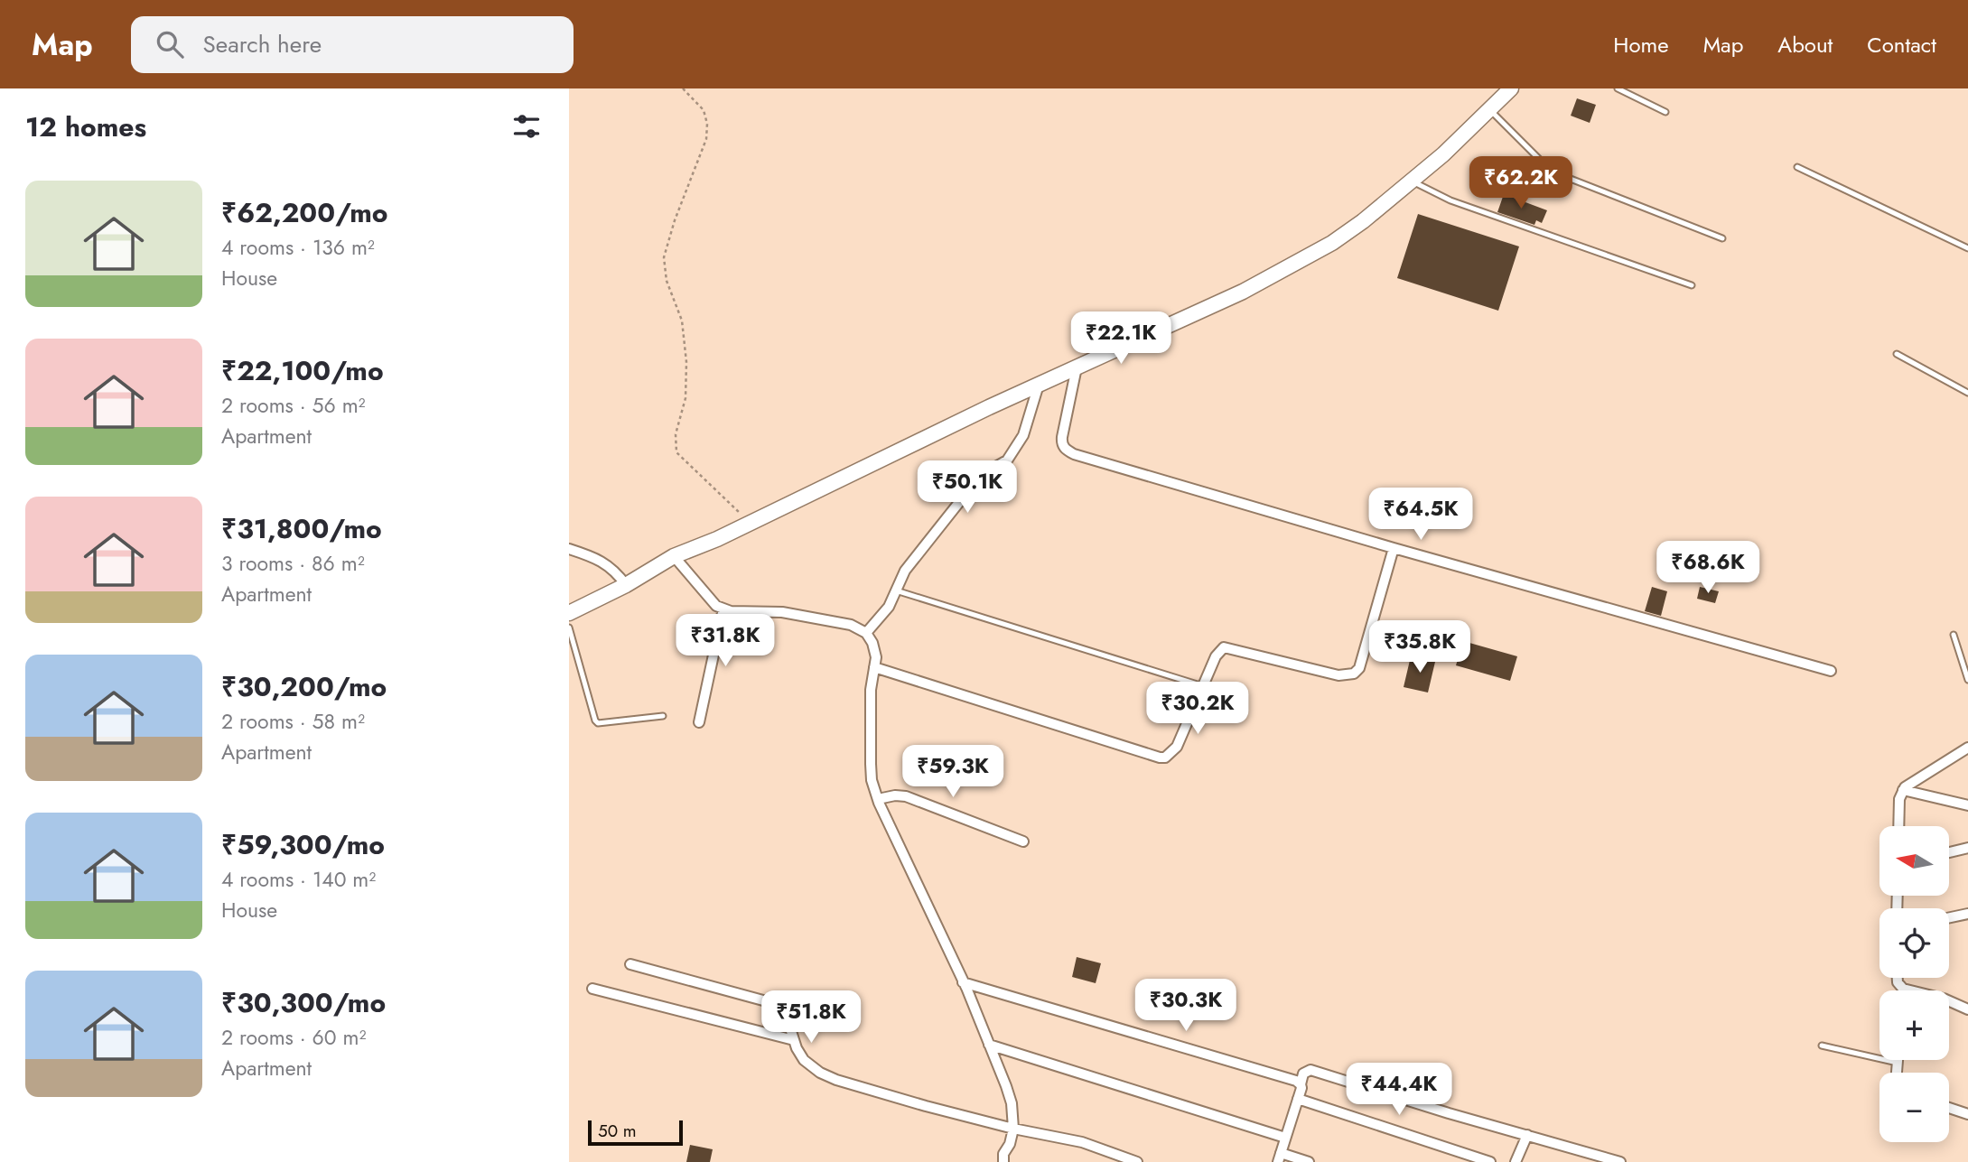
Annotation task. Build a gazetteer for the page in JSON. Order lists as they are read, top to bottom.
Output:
{
  "scale_bar": "50 m",
  "north": "left",
  "page": {
    "header": "Map",
    "search": "Search here",
    "nav": [
      "Home",
      "Map",
      "About",
      "Contact"
    ],
    "heading": "12 homes",
    "price": [
      "₹62.2K",
      "₹22.1K",
      "₹50.1K",
      "₹64.5K",
      "₹68.6K",
      "₹31.8K",
      "₹35.8K",
      "₹30.2K",
      "₹59.3K",
      "₹30.3K",
      "₹51.8K",
      "₹44.4K"
    ],
    "list": [
      {
        "name": "₹62,200/mo",
        "note": "4 rooms · 136 m² · House"
      },
      {
        "name": "₹22,100/mo",
        "note": "2 rooms · 56 m² · Apartment"
      },
      {
        "name": "₹31,800/mo",
        "note": "3 rooms · 86 m² · Apartment"
      },
      {
        "name": "₹30,200/mo",
        "note": "2 rooms · 58 m² · Apartment"
      },
      {
        "name": "₹59,300/mo",
        "note": "4 rooms · 140 m² · House"
      },
      {
        "name": "₹30,300/mo",
        "note": "2 rooms · 60 m² · Apartment"
      }
    ],
    "map_buttons": ["+", "−"],
    "scale": "50 m"
  }
}
